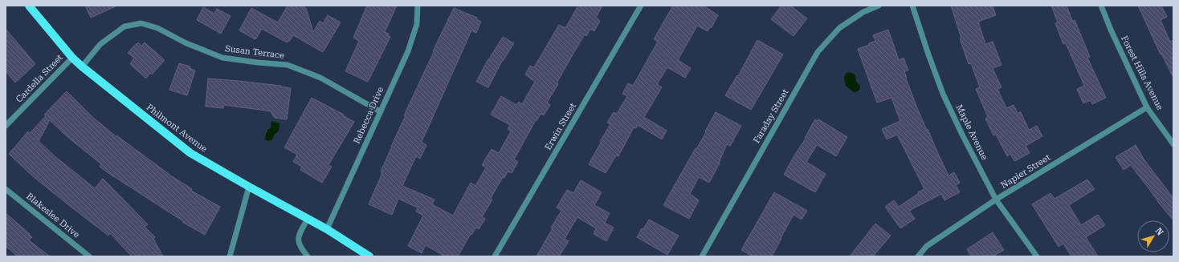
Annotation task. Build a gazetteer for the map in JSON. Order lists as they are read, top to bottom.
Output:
{
  "streets": {
    "main road": ["Philmont Avenue"],
    "street": [
      "Susan Terrace",
      "Forest Hills Avenue",
      "Cardella Street",
      "Rebecca Drive",
      "Faraday Street",
      "Erwin Street",
      "Maple Avenue",
      "Napier Street",
      "Blakeslee Drive"
    ]
  },
  "crossings": [
    ["Susan Terrace", "Rebecca Drive"],
    ["Susan Terrace", "Philmont Avenue"],
    ["Forest Hills Avenue", "Napier Street"],
    ["Cardella Street", "Philmont Avenue"],
    ["Rebecca Drive", "Philmont Avenue"],
    ["Maple Avenue", "Napier Street"]
  ],
  "north": "top right"
}
